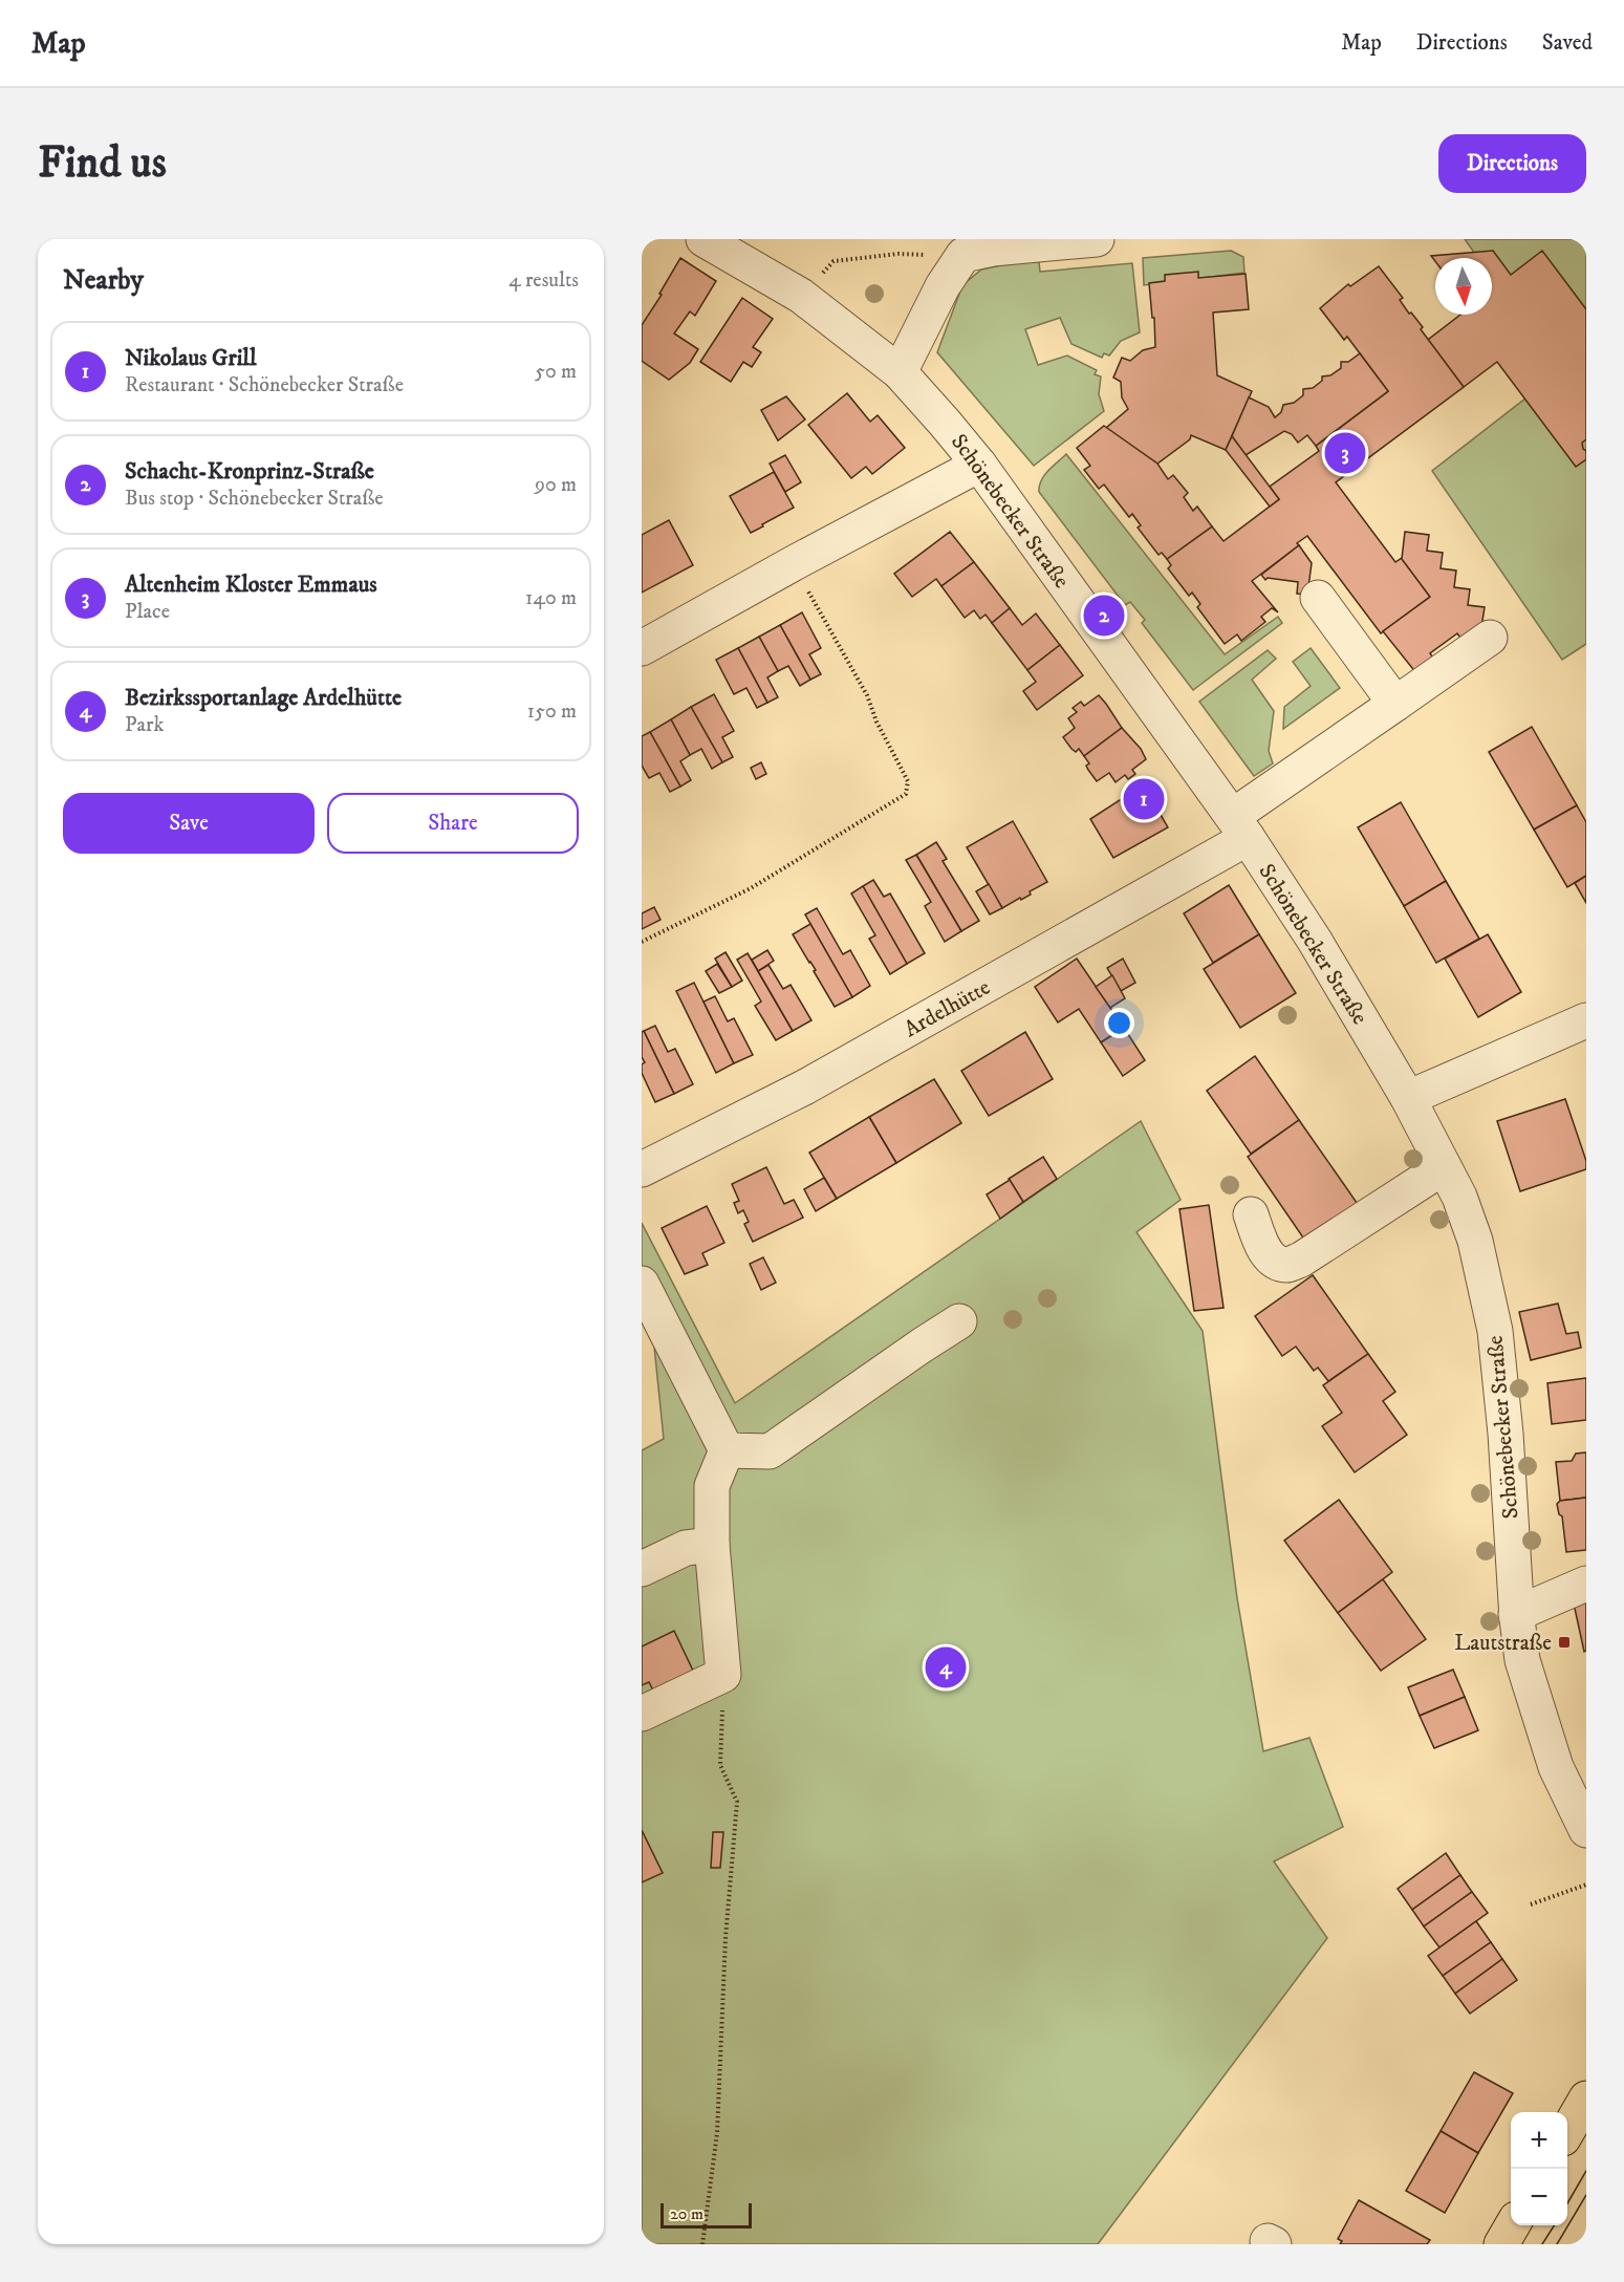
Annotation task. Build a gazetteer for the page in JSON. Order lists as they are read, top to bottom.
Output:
{
  "streets": {
    "street": ["Schönebecker Straße", "Ardelhütte"]
  },
  "crossings": [
    ["Schönebecker Straße", "Ardelhütte"]
  ],
  "places": {
    "transit": ["Lautstraße"]
  },
  "scale_bar": "20 m",
  "north": "bottom",
  "page": {
    "header": "Map",
    "nav": ["Map", "Directions", "Saved"],
    "buttons": [
      "Directions",
      ["Save", "Share"]
    ],
    "title": "Find us",
    "heading": ["Nearby", "4 results"],
    "list": [
      {
        "mark": "1",
        "name": "Nikolaus Grill",
        "note": "Restaurant · Schönebecker Straße",
        "value": "50 m"
      },
      {
        "mark": "2",
        "name": "Schacht-Kronprinz-Straße",
        "note": "Bus stop · Schönebecker Straße",
        "value": "90 m"
      },
      {
        "mark": "3",
        "name": "Altenheim Kloster Emmaus",
        "note": "Place",
        "value": "140 m"
      },
      {
        "mark": "4",
        "name": "Bezirkssportanlage Ardelhütte",
        "note": "Park",
        "value": "150 m"
      }
    ],
    "pins": [
      "3",
      "2",
      "1",
      "4"
    ],
    "map_buttons": ["+", "−"],
    "scale": "20 m"
  }
}
